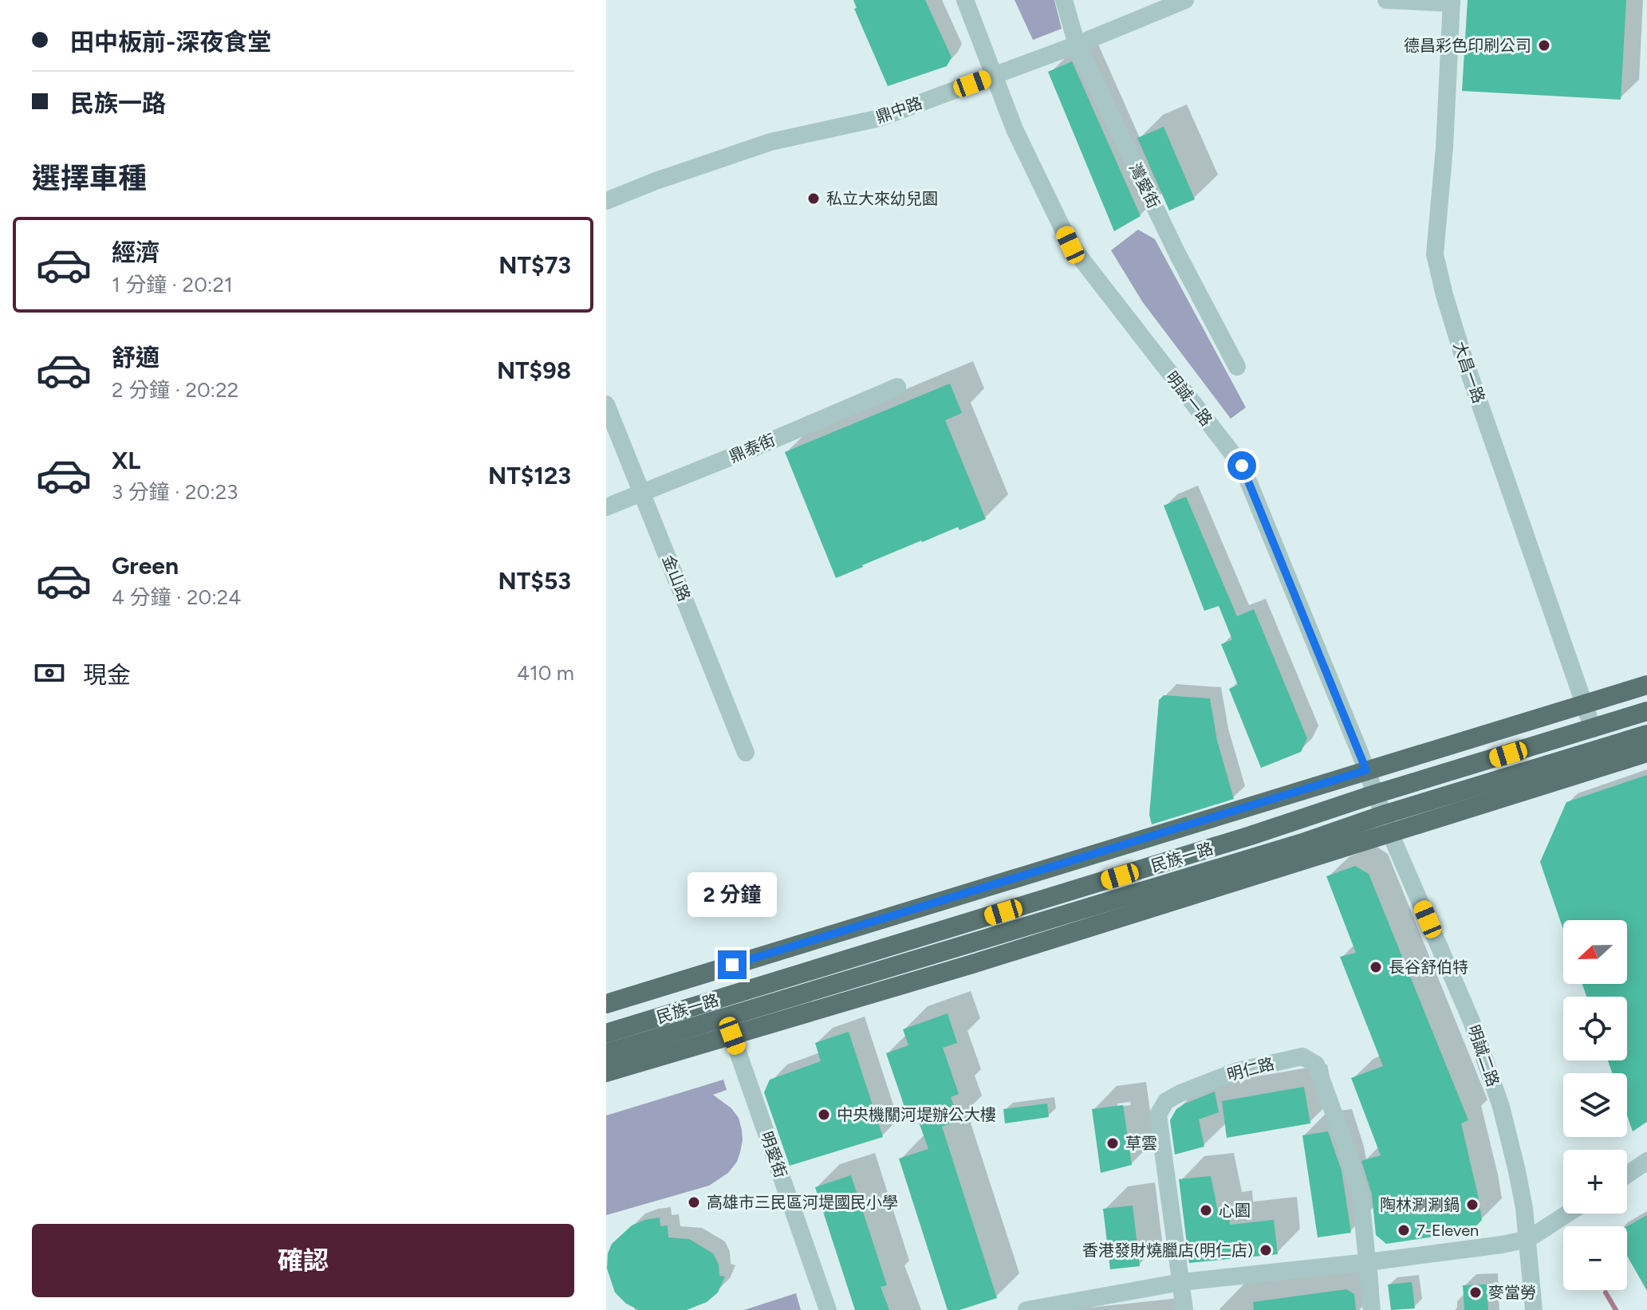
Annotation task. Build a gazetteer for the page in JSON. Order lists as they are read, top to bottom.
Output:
{
  "streets": {
    "main road": ["民族一路"],
    "street": [
      "鼎中路",
      "灣愛街",
      "大昌一路",
      "明誠一路",
      "鼎泰街",
      "金山路",
      "明誠二路",
      "明仁路",
      "明愛街"
    ]
  },
  "crossings": [
    ["鼎中路", "灣愛街"],
    ["鼎中路", "明誠一路"],
    ["大昌一路", "民族一路"],
    ["明誠一路", "民族一路"],
    ["明誠一路", "明誠二路"],
    ["鼎泰街", "金山路"],
    ["民族一路", "明誠二路"],
    ["民族一路", "明愛街"]
  ],
  "places": [
    "德昌彩色印刷公司",
    "私立大來幼兒園",
    "長谷舒伯特",
    "中央機關河堤辦公大樓",
    "草雲",
    "高雄市三民區河堤國民小學",
    "陶林涮涮鍋",
    "心園",
    "7-Eleven",
    "香港發財燒臘店(明仁店)",
    "麥當勞"
  ],
  "north": "left",
  "page": {
    "banner": ["田中板前-深夜食堂", "民族一路"],
    "heading": "選擇車種",
    "list": [
      {
        "name": "經濟",
        "note": "1 分鐘 · 20:21",
        "value": "NT$73"
      },
      {
        "name": "舒適",
        "note": "2 分鐘 · 20:22",
        "value": "NT$98"
      },
      {
        "name": "XL",
        "note": "3 分鐘 · 20:23",
        "value": "NT$123"
      },
      {
        "name": "Green",
        "note": "4 分鐘 · 20:24",
        "value": "NT$53"
      }
    ],
    "pay": ["現金", "410 m"],
    "bubble": "2 分鐘",
    "map_buttons": ["+", "−"],
    "buttons": "確認"
  }
}
